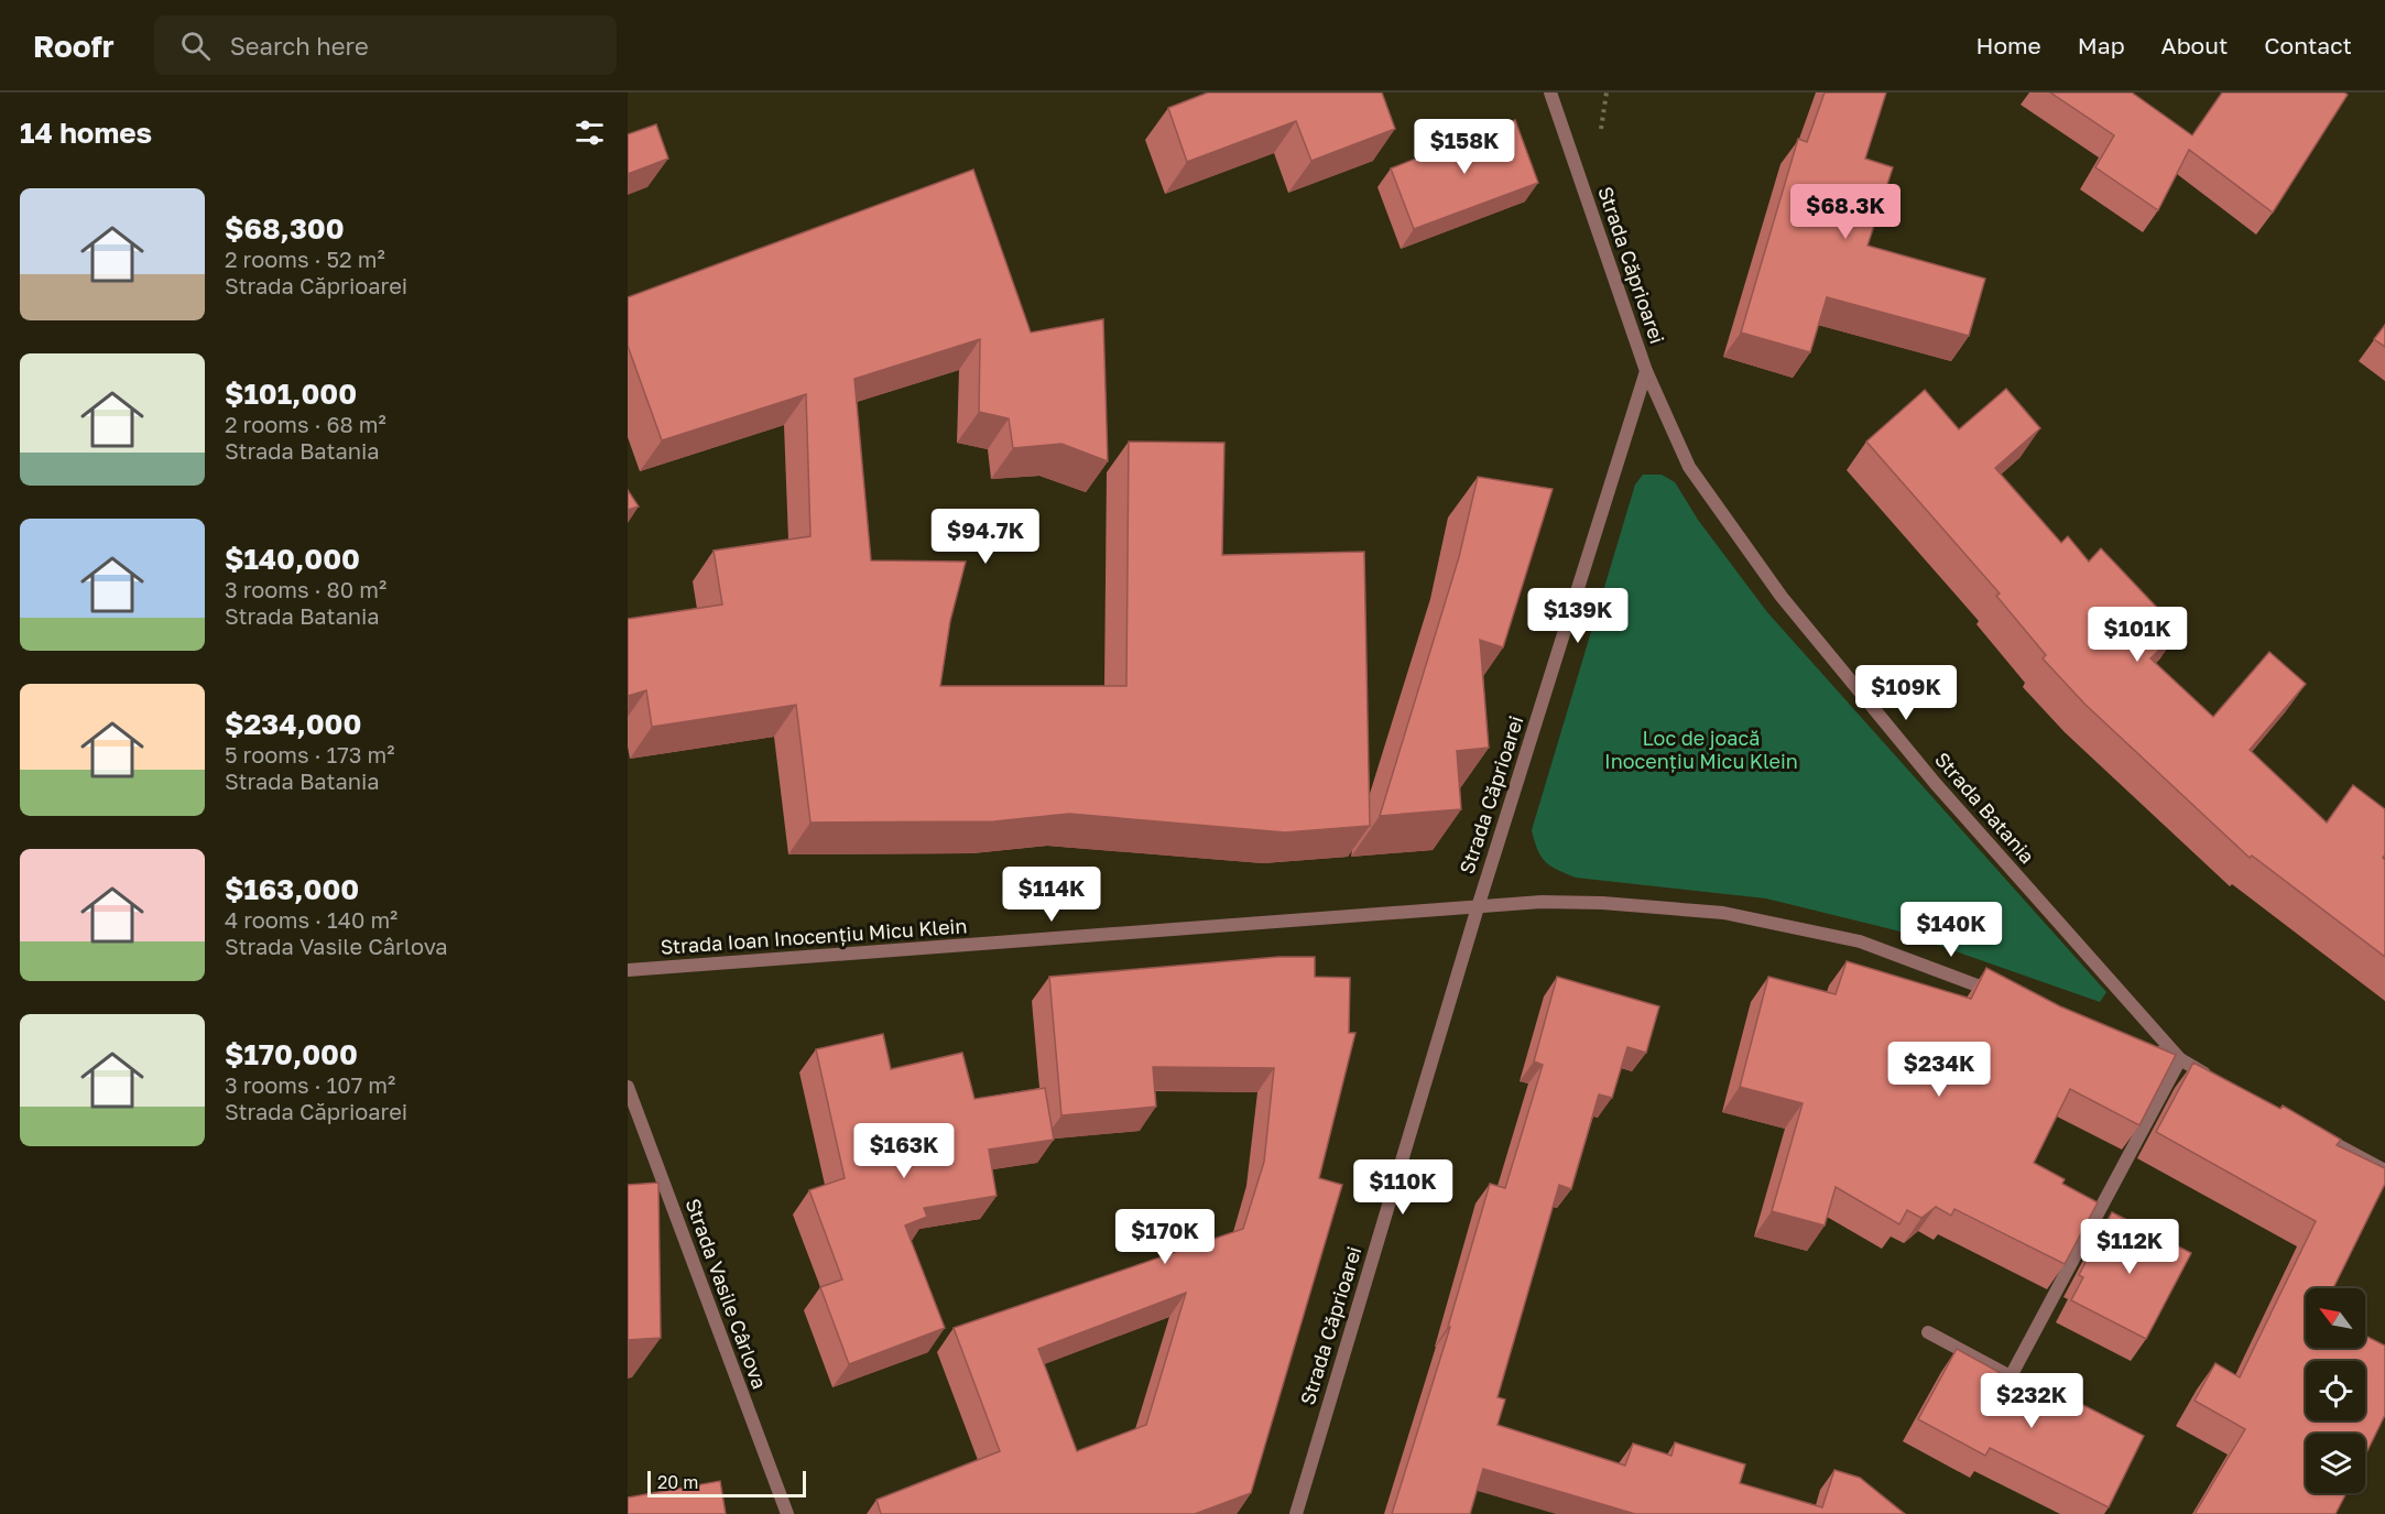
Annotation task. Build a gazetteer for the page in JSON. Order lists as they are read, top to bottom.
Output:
{
  "streets": {
    "street": [
      "Strada Căprioarei",
      "Strada Batania",
      "Strada Ioan Inocențiu Micu Klein",
      "Strada Vasile Cârlova"
    ]
  },
  "crossings": [
    ["Strada Căprioarei", "Strada Batania"],
    ["Strada Căprioarei", "Strada Ioan Inocențiu Micu Klein"]
  ],
  "parks": ["Loc de joacă Inocențiu Micu Klein"],
  "scale_bar": "20 m",
  "north": "top left",
  "page": {
    "header": "Roofr",
    "search": "Search here",
    "nav": [
      "Home",
      "Map",
      "About",
      "Contact"
    ],
    "heading": "14 homes",
    "price": [
      "$158K",
      "$68.3K",
      "$94.7K",
      "$139K",
      "$101K",
      "$109K",
      "$114K",
      "$140K",
      "$234K",
      "$163K",
      "$110K",
      "$170K",
      "$112K",
      "$232K"
    ],
    "list": [
      {
        "name": "$68,300",
        "note": "2 rooms · 52 m² · Strada Căprioarei"
      },
      {
        "name": "$101,000",
        "note": "2 rooms · 68 m² · Strada Batania"
      },
      {
        "name": "$140,000",
        "note": "3 rooms · 80 m² · Strada Batania"
      },
      {
        "name": "$234,000",
        "note": "5 rooms · 173 m² · Strada Batania"
      },
      {
        "name": "$163,000",
        "note": "4 rooms · 140 m² · Strada Vasile Cârlova"
      },
      {
        "name": "$170,000",
        "note": "3 rooms · 107 m² · Strada Căprioarei"
      }
    ],
    "scale": "20 m"
  }
}
